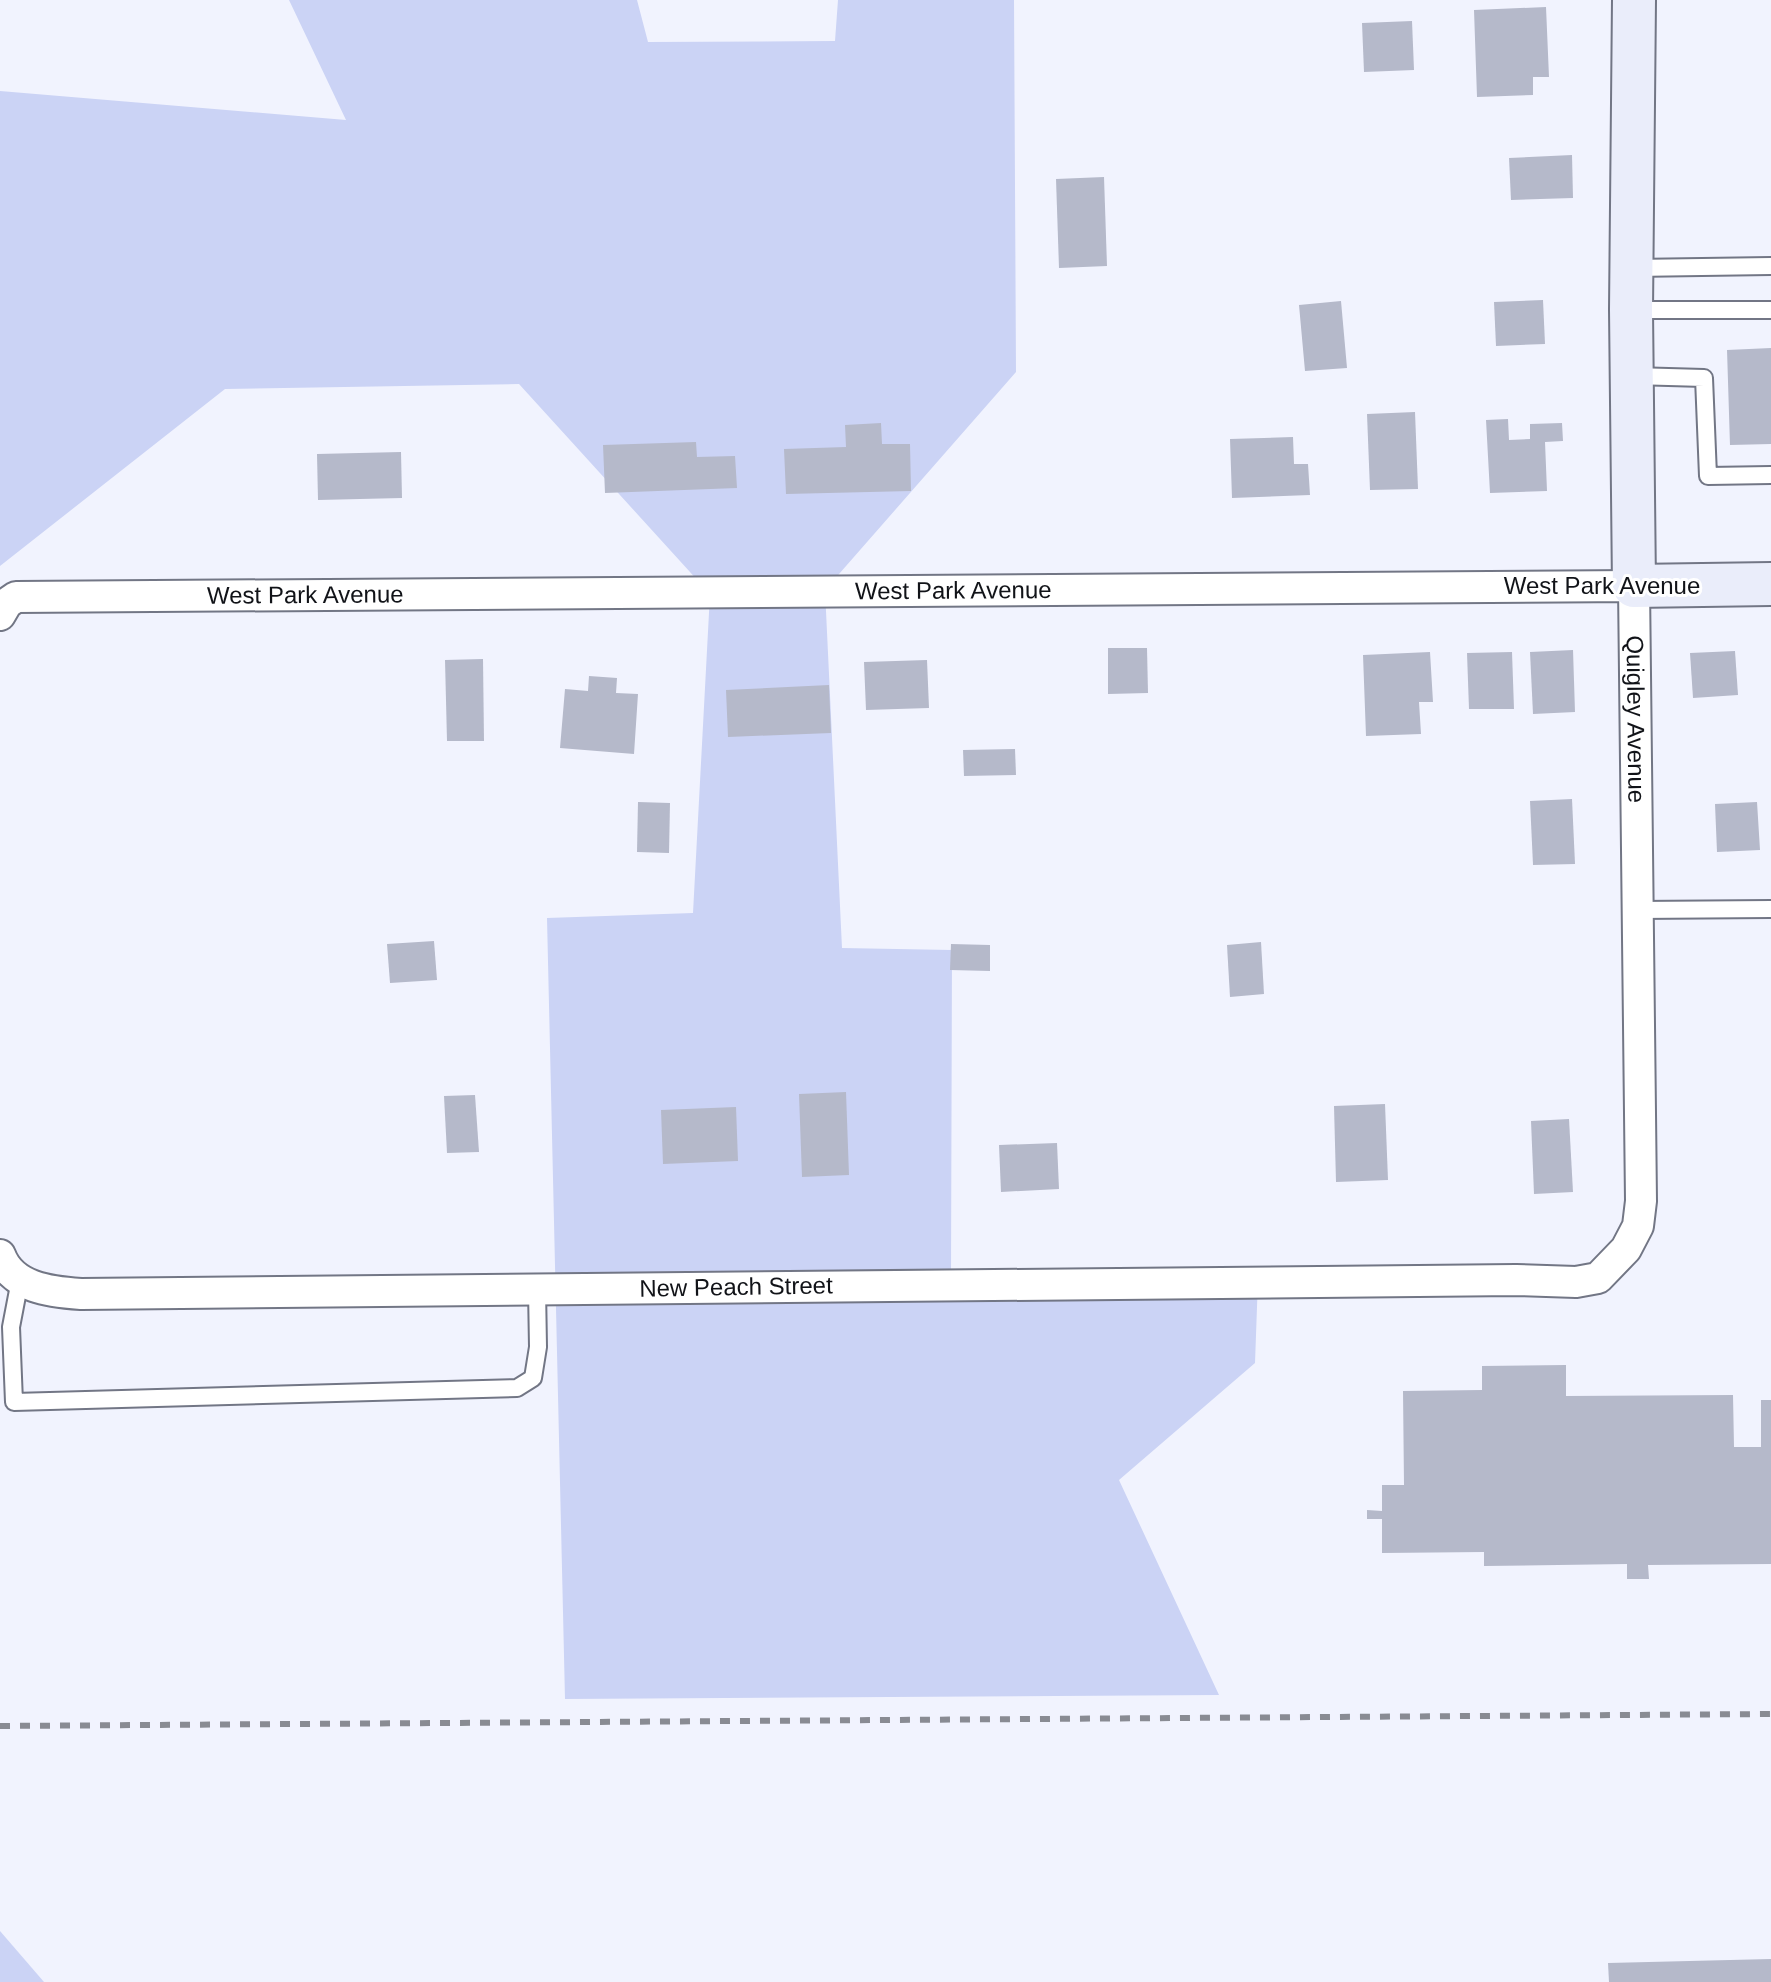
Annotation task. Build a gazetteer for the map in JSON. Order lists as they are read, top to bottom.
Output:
{
  "streets": {
    "street": ["West Park Avenue", "Quigley Avenue", "New Peach Street"]
  },
  "crossings": [
    ["West Park Avenue", "Quigley Avenue"],
    ["Quigley Avenue", "New Peach Street"]
  ]
}
